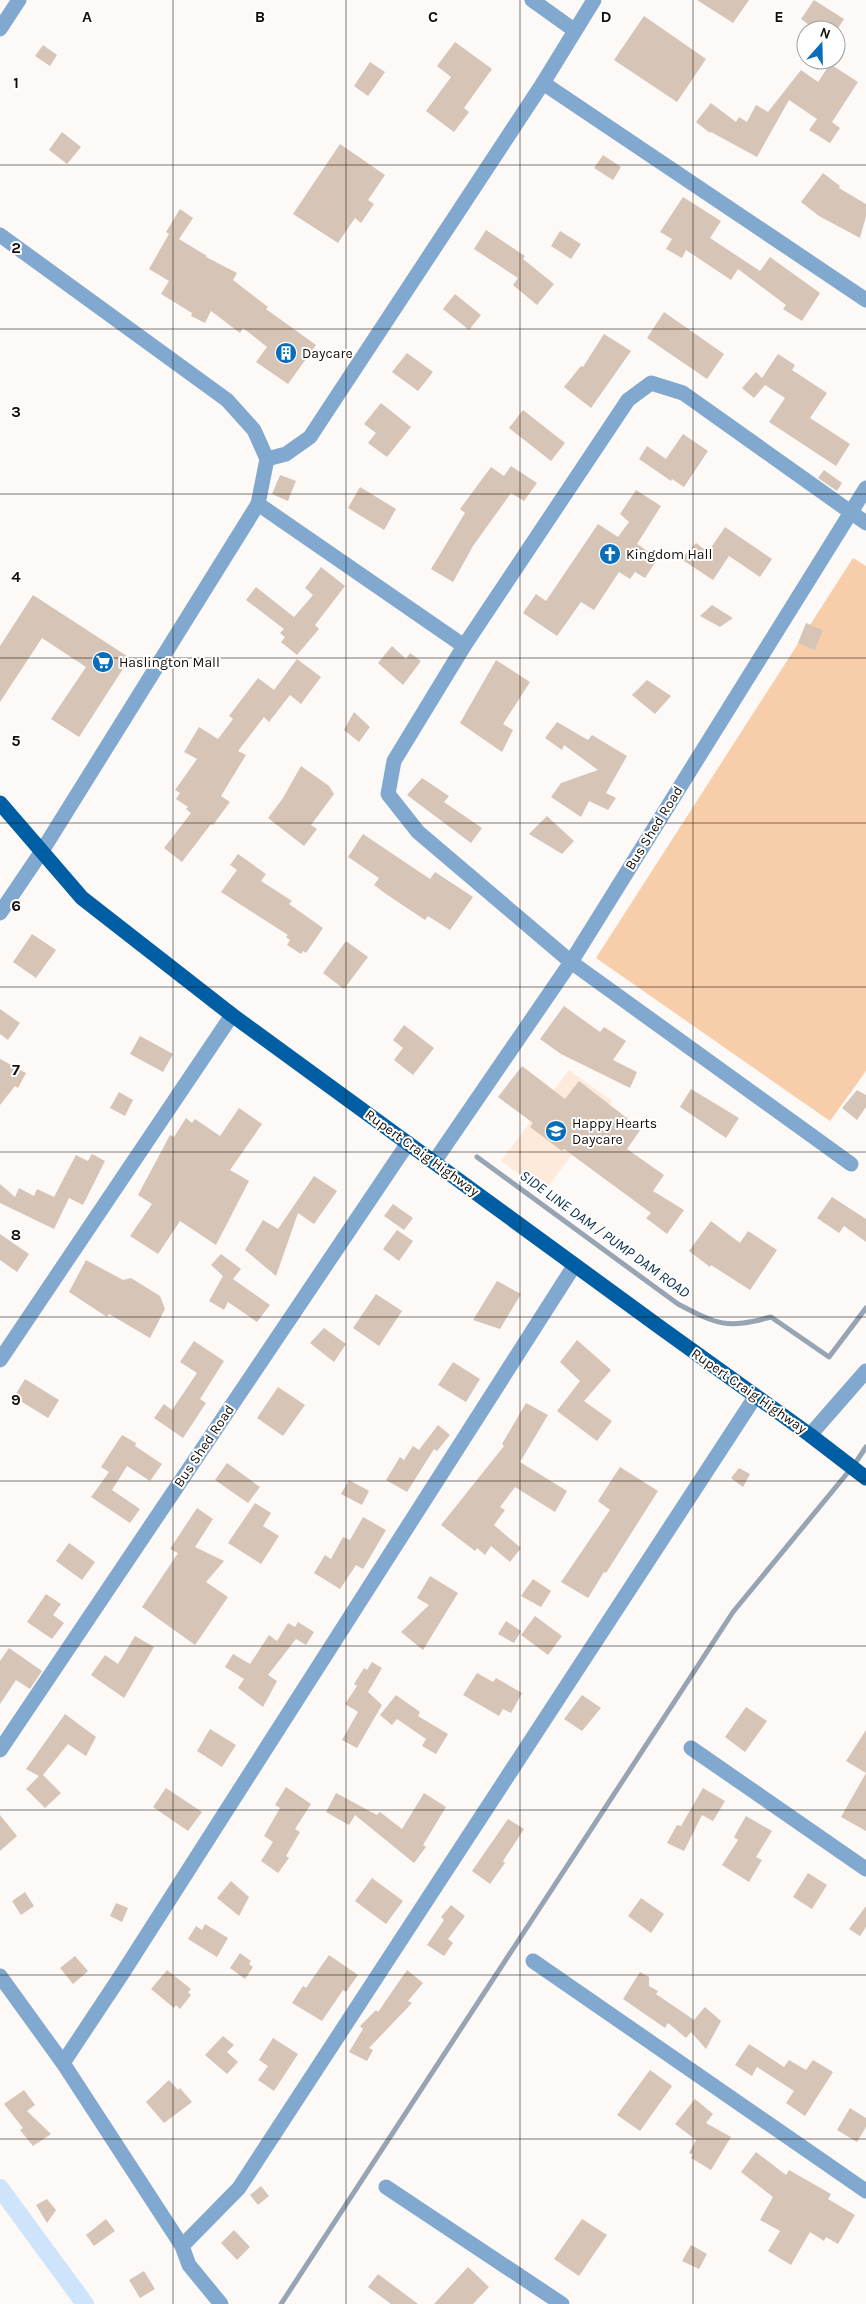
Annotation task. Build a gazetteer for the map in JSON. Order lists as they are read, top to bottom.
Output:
{
  "streets": {
    "main road": ["Rupert Craig Highway"],
    "street": ["Bus Shed Road"]
  },
  "crossings": [
    ["Bus Shed Road", "Rupert Craig Highway"]
  ],
  "water": ["SIDE LINE DAM / PUMP DAM ROAD"],
  "places": {
    "building": ["Daycare"],
    "church": ["Kingdom Hall"],
    "supermarket": ["Haslington Mall"],
    "school or university": ["Happy Hearts Daycare"]
  },
  "north": "top",
  "grid": {
    "columns": [
      "A",
      "B",
      "C",
      "D",
      "E"
    ],
    "rows": [
      "1",
      "2",
      "3",
      "4",
      "5",
      "6",
      "7",
      "8",
      "9"
    ]
  }
}
